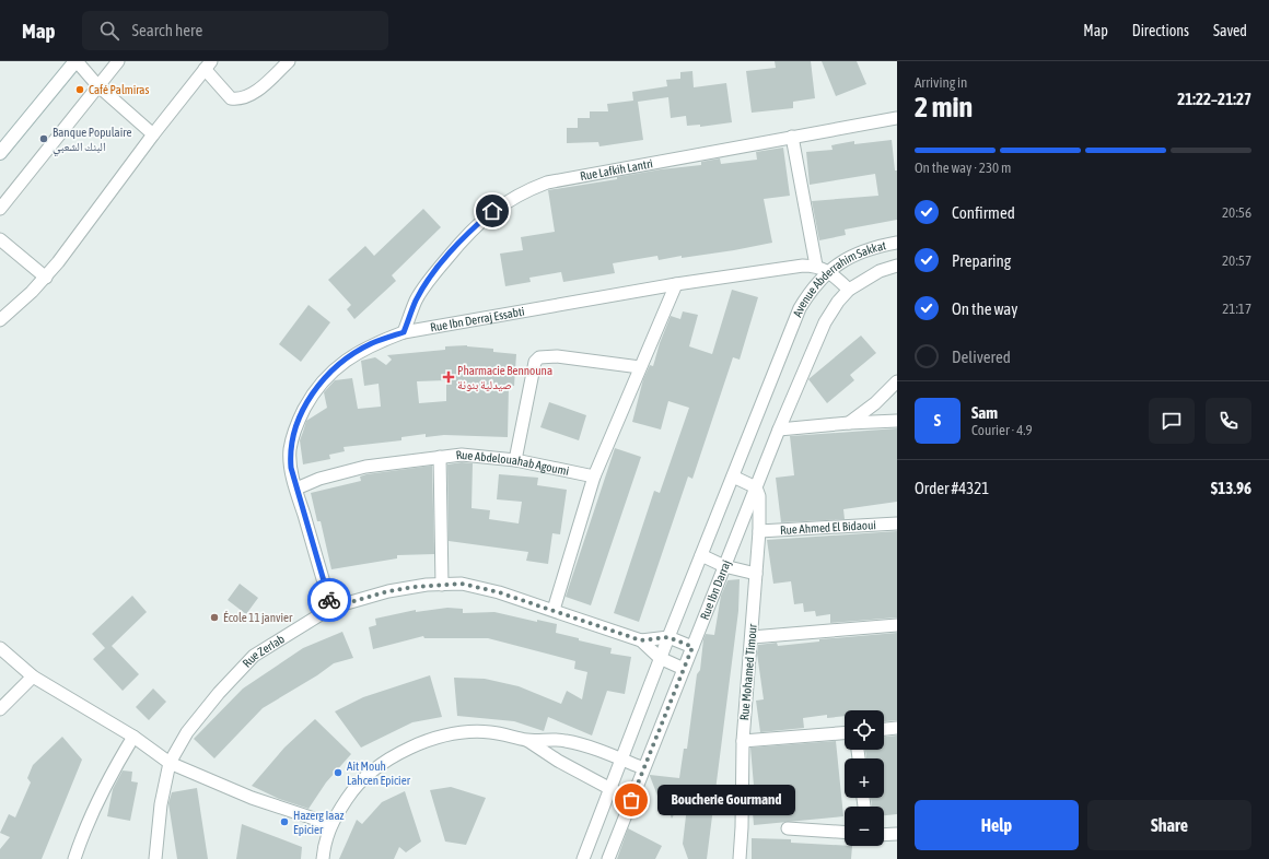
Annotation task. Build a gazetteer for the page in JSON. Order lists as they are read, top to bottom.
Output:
{
  "streets": {
    "street": [
      "Rue Lafkih Lantri",
      "Avenue Abderrahim Sakkat",
      "Rue Ibn Derraj Essabti",
      "Rue Abdelouahab Agoumi",
      "Rue Ahmed El Bidaoui",
      "Rue Ibn Darraj",
      "Rue ZerIab",
      "Rue Mohamed Timour"
    ]
  },
  "crossings": [
    ["Rue Lafkih Lantri", "Rue Ibn Derraj Essabti"],
    ["Avenue Abderrahim Sakkat", "Rue Ibn Darraj"],
    ["Rue Ibn Derraj Essabti", "Rue Abdelouahab Agoumi"],
    ["Rue Ibn Derraj Essabti", "Rue ZerIab"],
    ["Rue Ahmed El Bidaoui", "Rue Mohamed Timour"],
    ["Rue Ibn Darraj", "Rue ZerIab"],
    ["Rue Ibn Darraj", "Rue Mohamed Timour"]
  ],
  "places": {
    "other": [
      "Café Palmiras",
      "Banque Populaire البنك الشعبي",
      "École 11 janvier",
      "Ait Mouh Lahcen Epicier",
      "Boucherie Gourmand",
      "Hazerg Iaaz Epicier"
    ],
    "health": ["Pharmacie Bennouna صيدلية بنونة"]
  },
  "page": {
    "header": "Map",
    "search": "Search here",
    "nav": ["Map", "Directions", "Saved"],
    "heading": ["2 min", "Arriving in", "21:22–21:27"],
    "panel": [
      "Sam",
      "Courier · 4.9",
      "Order #4321",
      "$13.96"
    ],
    "bar": "On the way · 230 m",
    "list": [
      ["Confirmed", "20:56"],
      ["Preparing", "20:57"],
      ["On the way", "21:17"],
      "Delivered"
    ],
    "round": "S",
    "map_buttons": ["+", "−"],
    "bubble": "Boucherie Gourmand",
    "buttons": ["Help", "Share"]
  }
}
